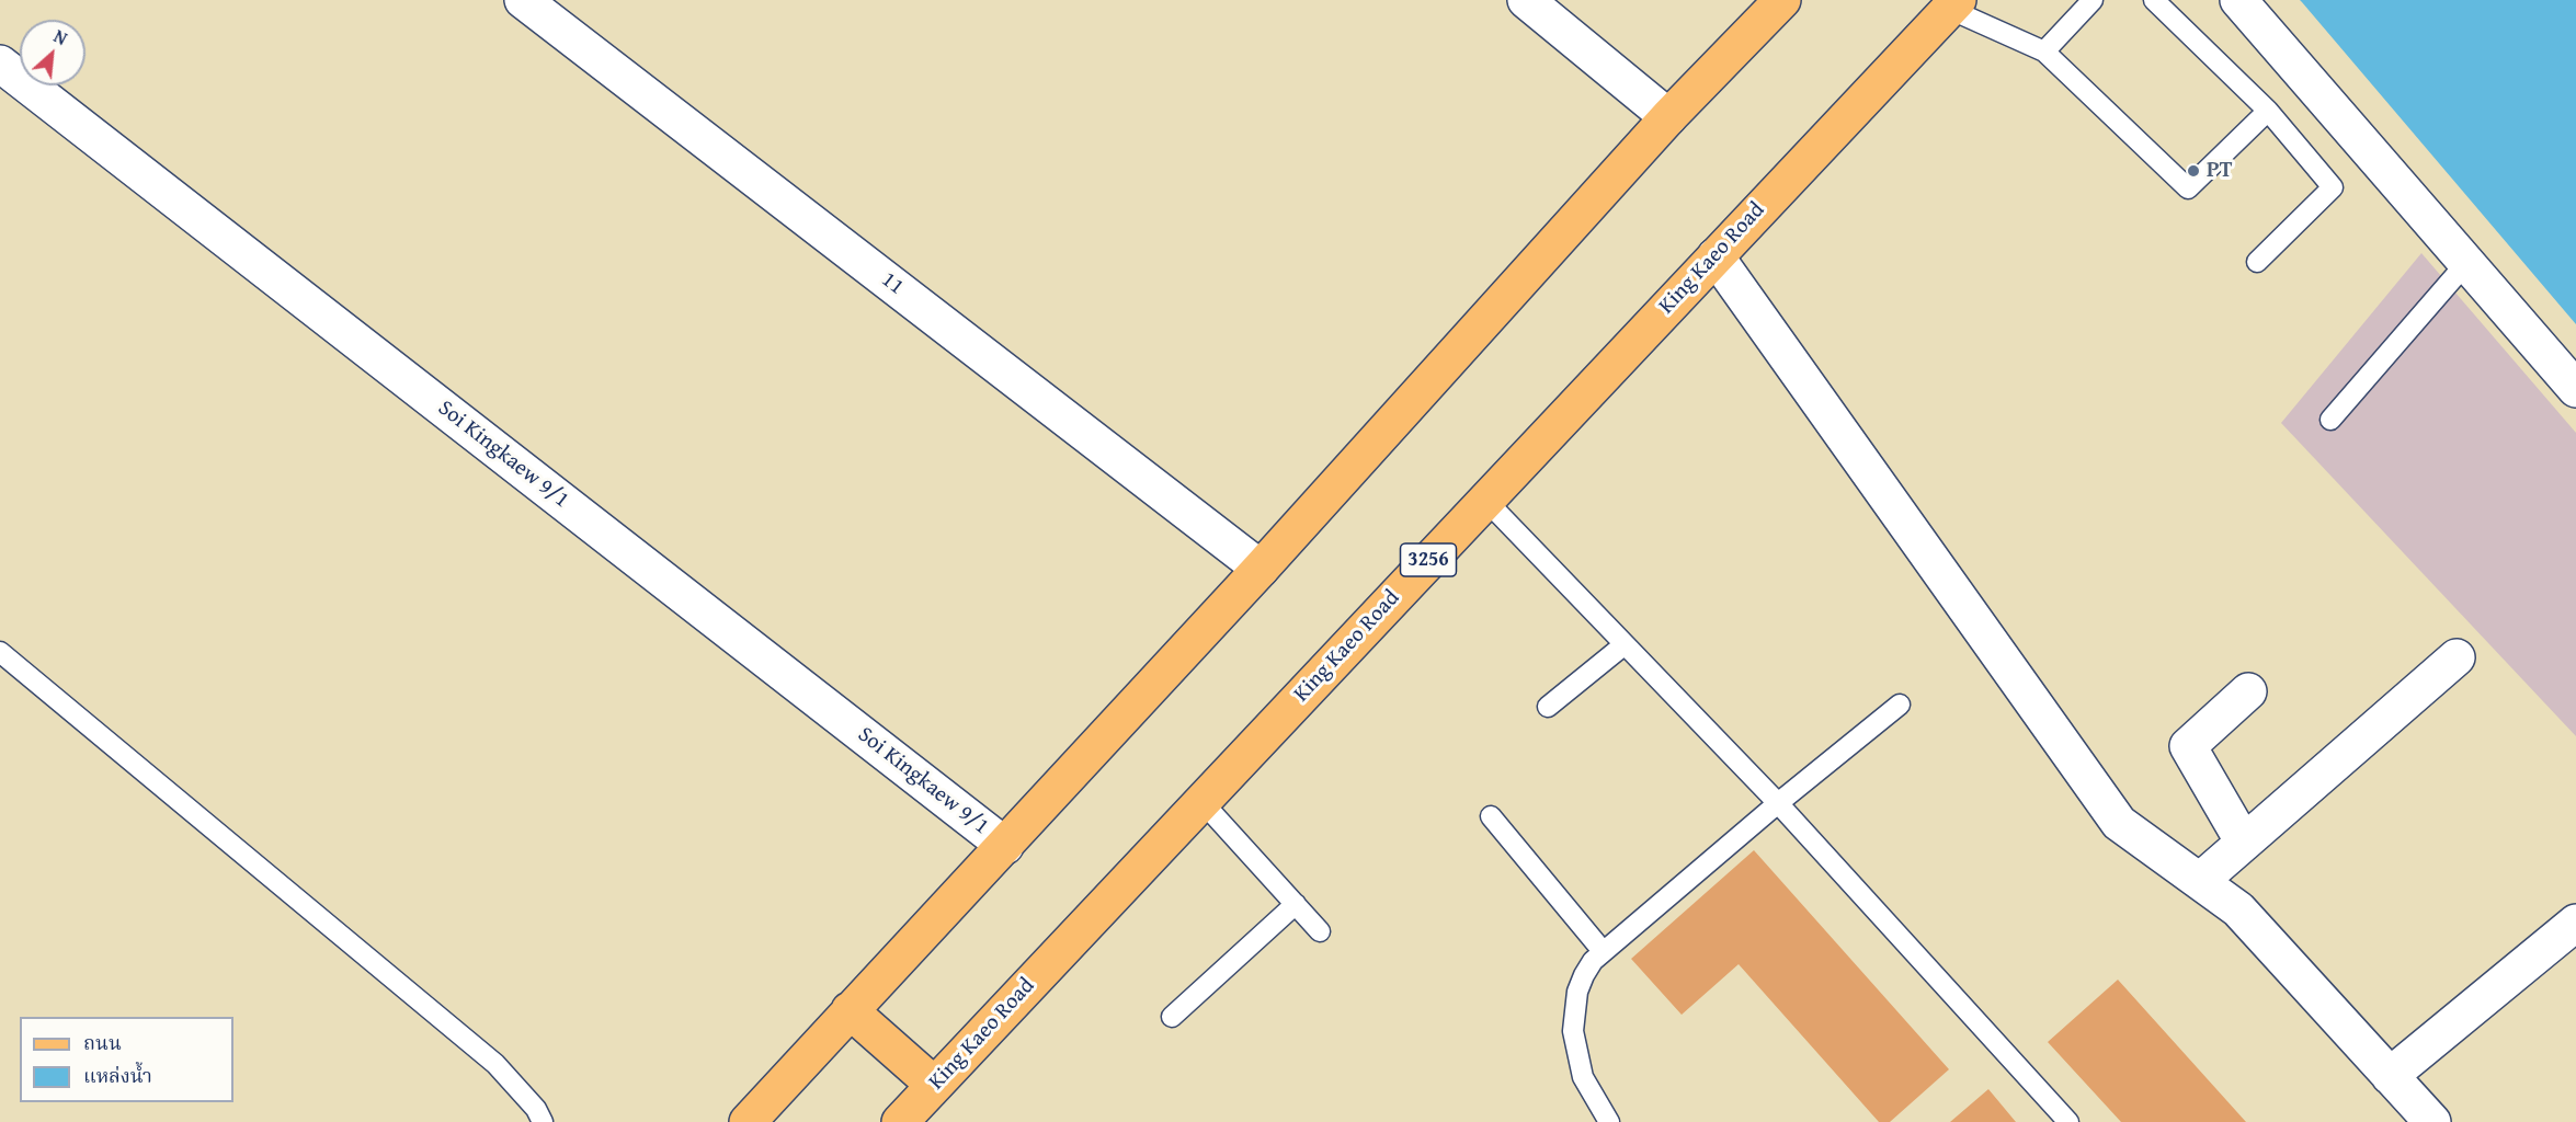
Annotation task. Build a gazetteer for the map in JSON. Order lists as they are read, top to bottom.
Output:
{
  "streets": {
    "main road": ["King Kaeo Road", "3256"],
    "street": ["11", "Soi Kingkaew 9/1"]
  },
  "places": ["PT"],
  "legend": ["ถนน", "แหล่งน้ำ"],
  "north": "top right"
}
